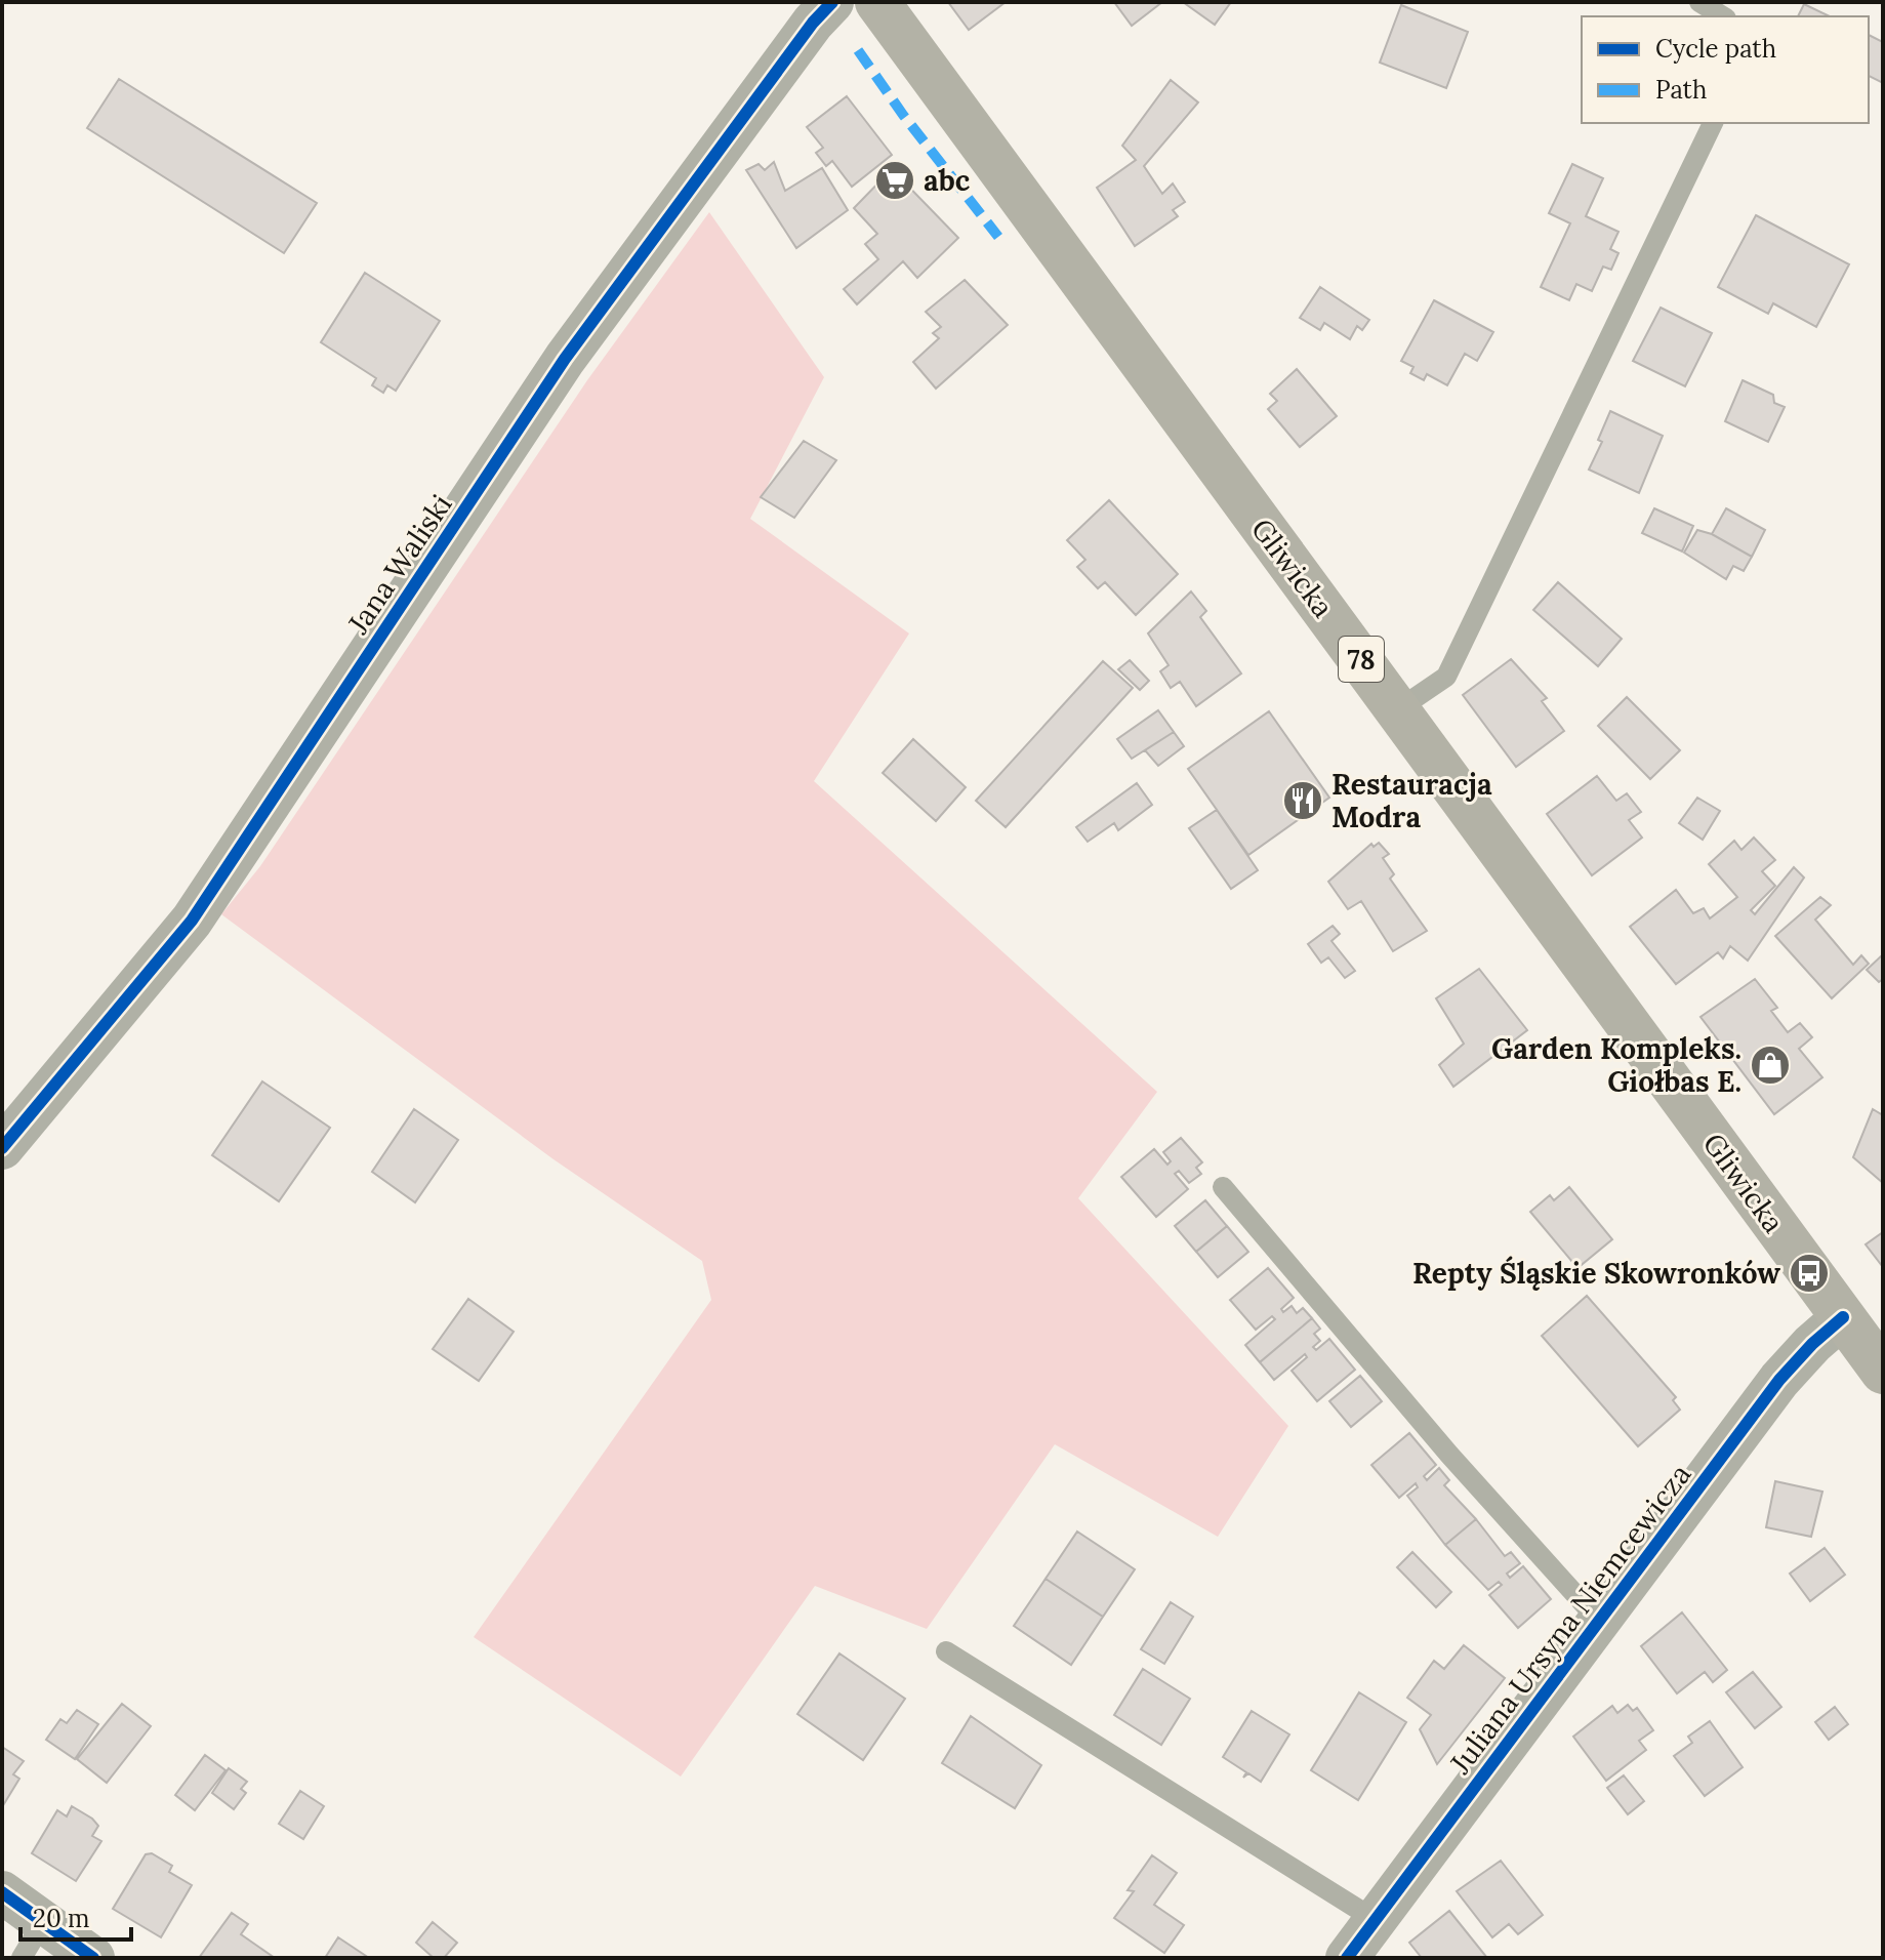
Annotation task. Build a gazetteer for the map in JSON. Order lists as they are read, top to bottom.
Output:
{
  "streets": {
    "main road": ["Gliwicka", "78"],
    "street": ["Jana Waliski", "Juliana Ursyna Niemcewicza"]
  },
  "crossings": [
    ["Gliwicka", "Juliana Ursyna Niemcewicza"]
  ],
  "places": {
    "supermarket": ["abc"],
    "restaurant": ["Restauracja Modra"],
    "shop": ["Garden Kompleks. Giołbas E."],
    "bus stop": ["Repty Śląskie Skowronków"]
  },
  "legend": ["Cycle path", "Path"],
  "scale_bar": "20 m"
}
